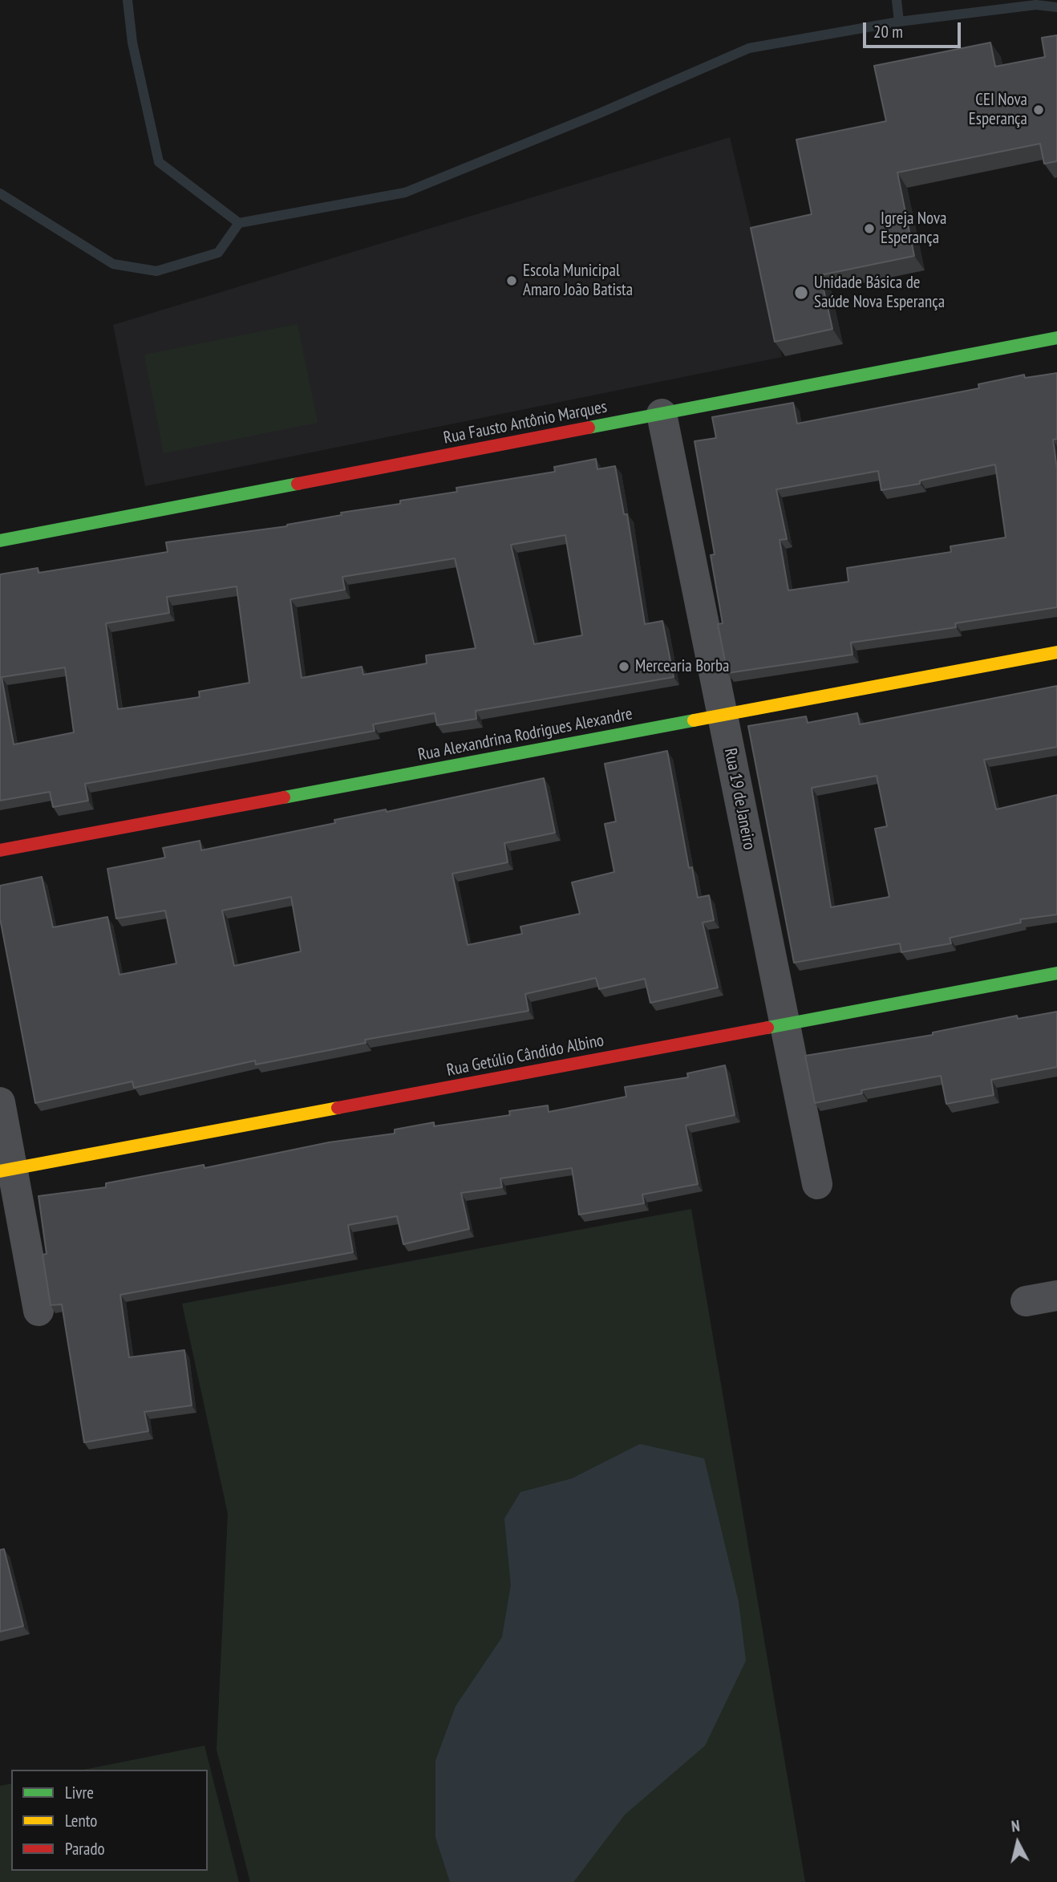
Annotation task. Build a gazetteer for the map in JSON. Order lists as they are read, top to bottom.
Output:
{
  "streets": {
    "street": [
      "Rua Fausto Antônio Marques",
      "Rua Alexandrina Rodrigues Alexandre",
      "Rua 19 de Janeiro",
      "Rua Getúlio Cândido Albino"
    ]
  },
  "crossings": [
    ["Rua Fausto Antônio Marques", "Rua 19 de Janeiro"],
    ["Rua Alexandrina Rodrigues Alexandre", "Rua 19 de Janeiro"],
    ["Rua 19 de Janeiro", "Rua Getúlio Cândido Albino"]
  ],
  "places": [
    "CEI Nova Esperança",
    "Igreja Nova Esperança",
    "Escola Municipal Amaro João Batista",
    "Unidade Básica de Saúde Nova Esperança",
    "Mercearia Borba"
  ],
  "legend": ["Livre", "Lento", "Parado"],
  "scale_bar": "20 m",
  "north": "top"
}
